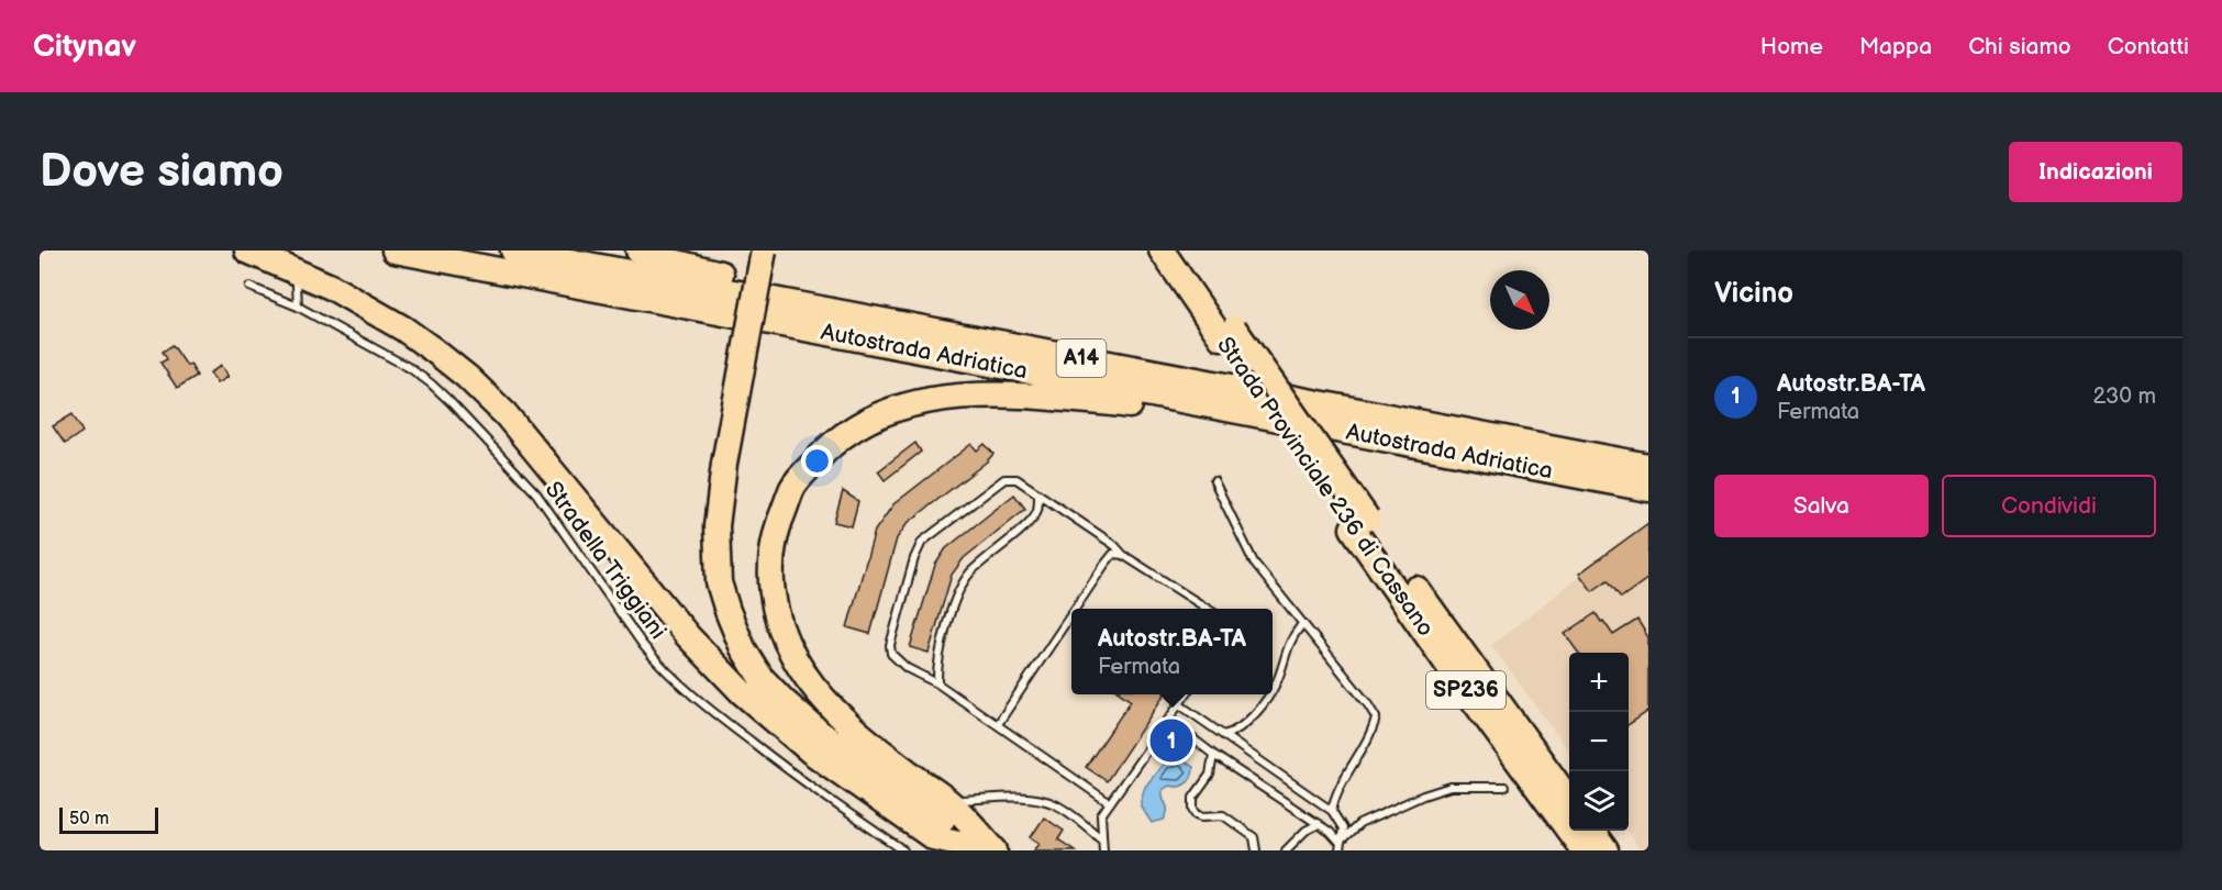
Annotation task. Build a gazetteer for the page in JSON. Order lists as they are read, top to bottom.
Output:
{
  "streets": {
    "highway": [
      "Autostrada Adriatica",
      "A14",
      "Strada Provinciale 236 di Cassano",
      "SP236"
    ],
    "lane": ["Stradella Triggiani"]
  },
  "crossings": [
    ["Autostrada Adriatica", "A14"]
  ],
  "scale_bar": "50 m",
  "north": "bottom right",
  "page": {
    "header": "Citynav",
    "nav": [
      "Home",
      "Mappa",
      "Chi siamo",
      "Contatti"
    ],
    "buttons": [
      "Indicazioni",
      ["Salva", "Condividi"]
    ],
    "title": "Dove siamo",
    "heading": "Vicino",
    "list": [
      {
        "mark": "1",
        "name": "Autostr.BA-TA",
        "note": "Fermata",
        "value": "230 m"
      }
    ],
    "popup": ["Autostr.BA-TA", "Fermata"],
    "map_buttons": ["+", "−"],
    "pins": "1",
    "scale": "50 m"
  }
}
